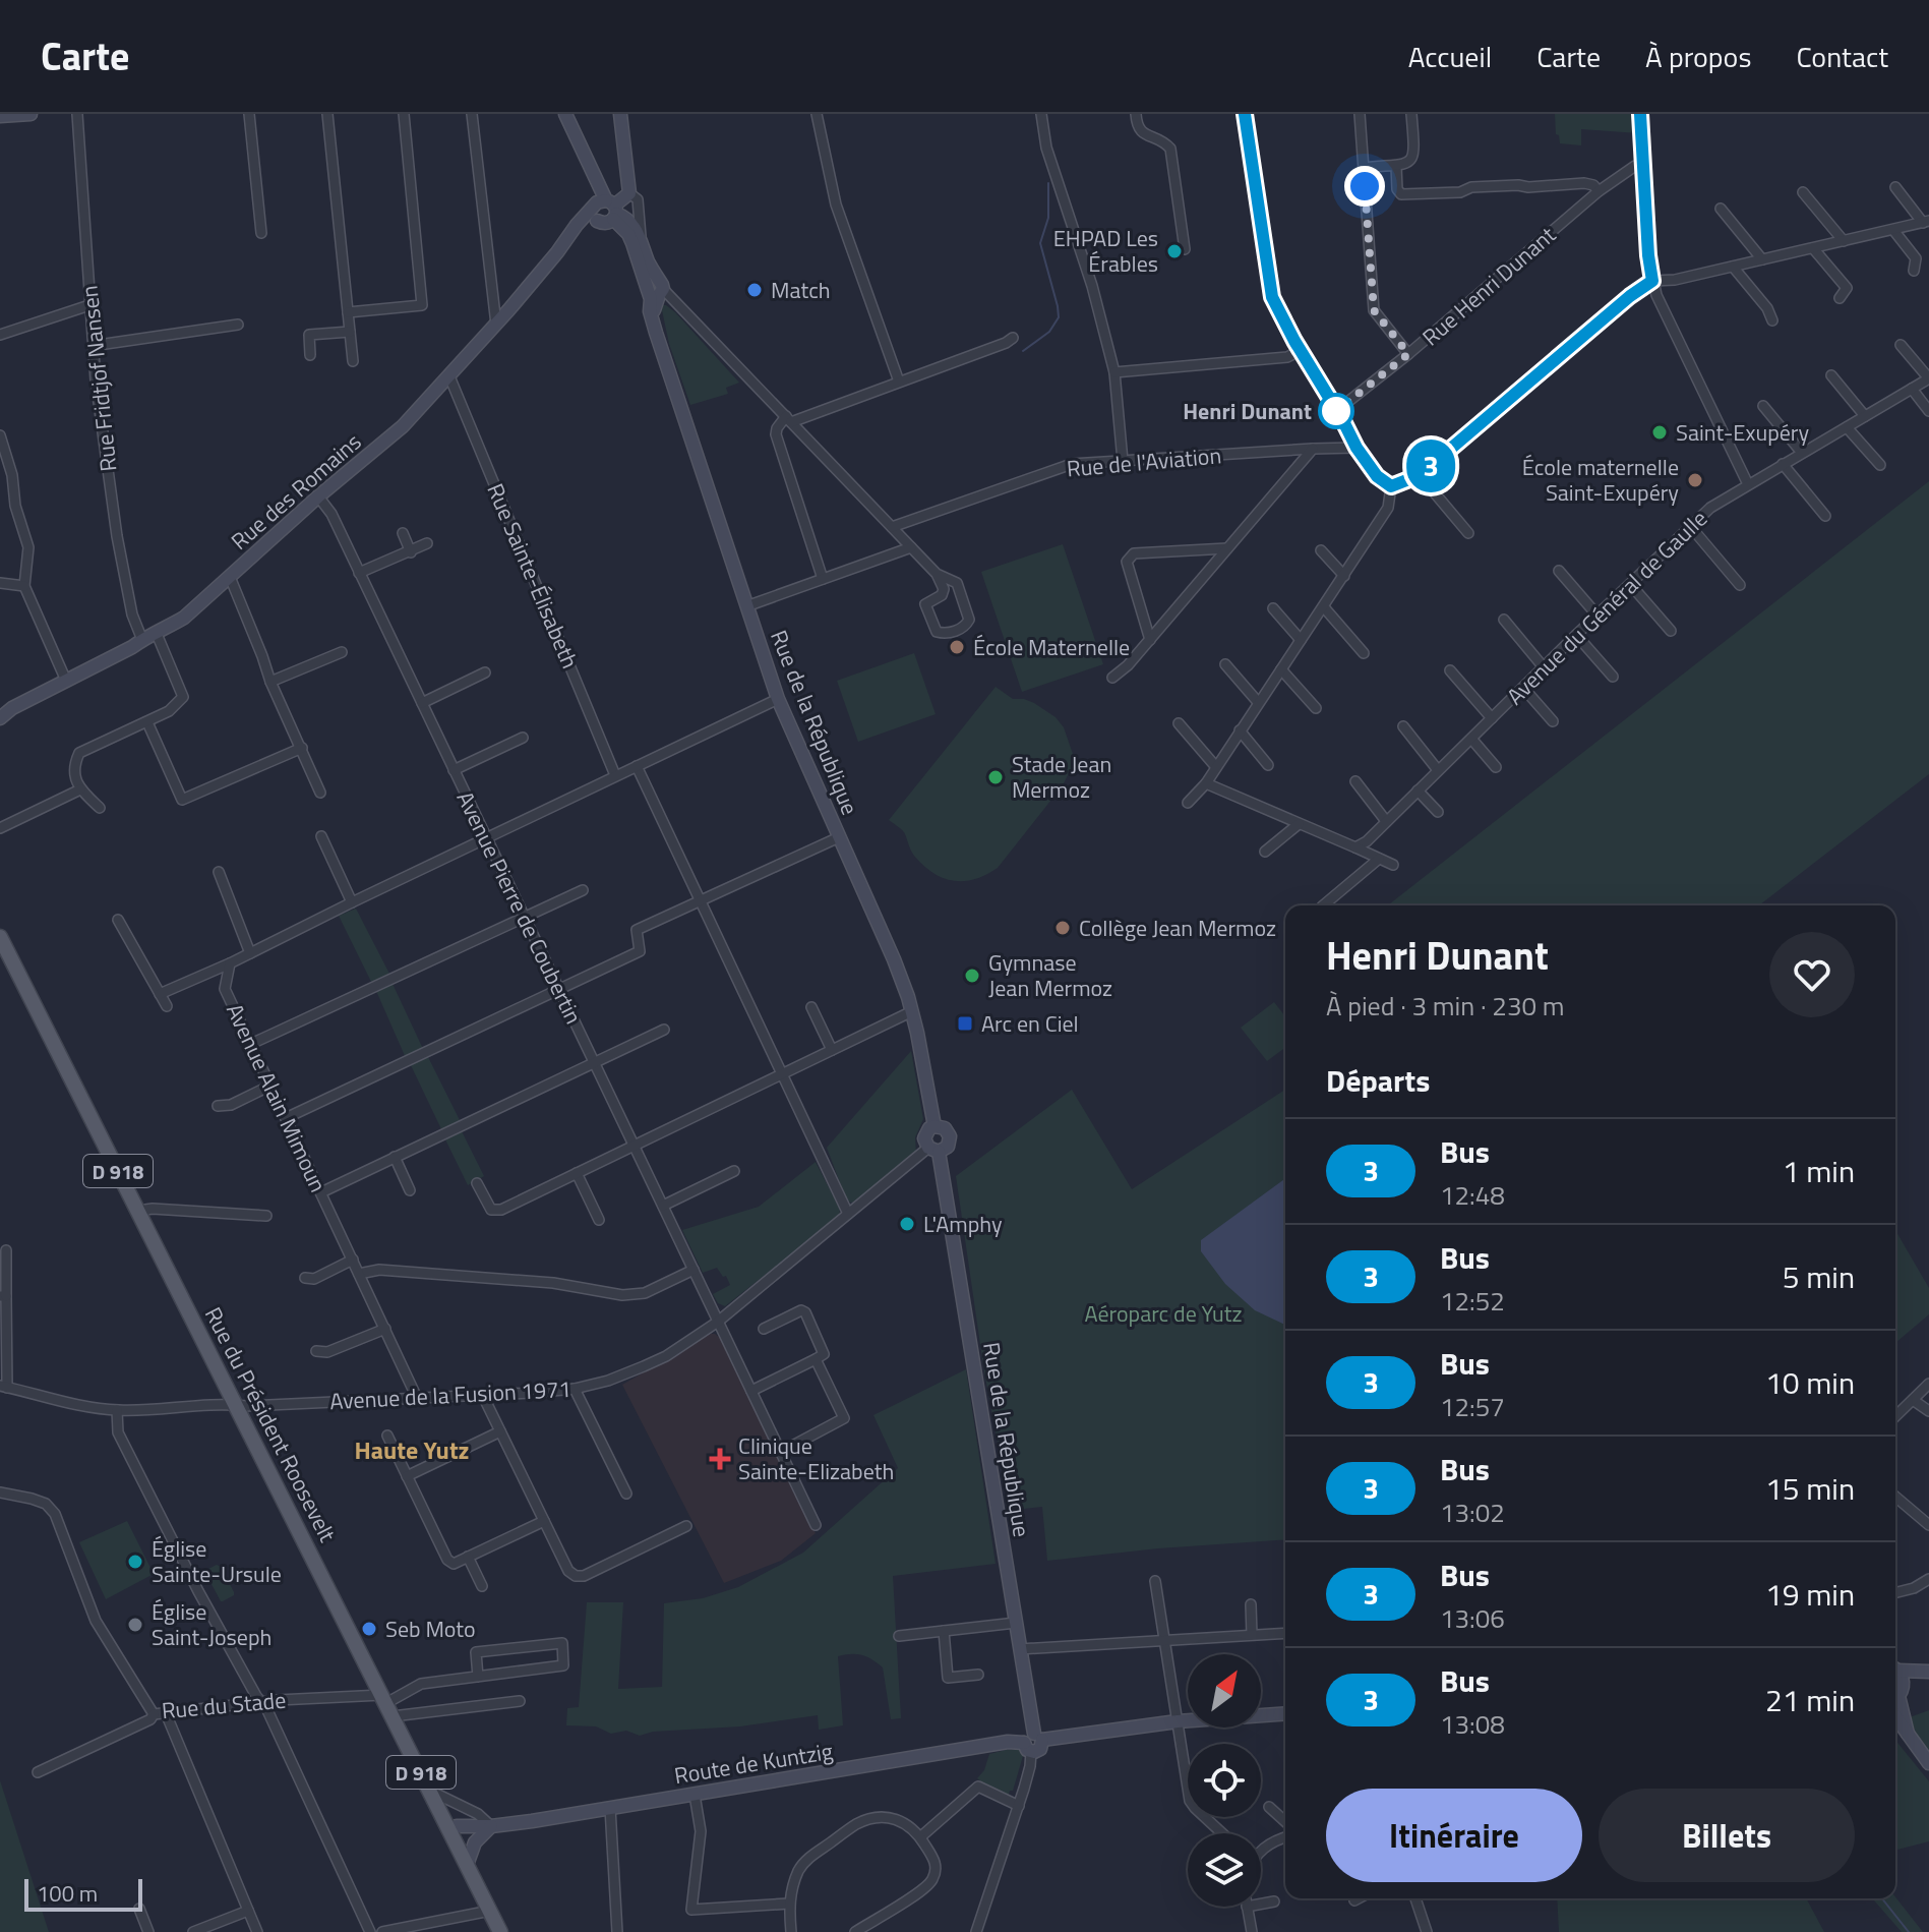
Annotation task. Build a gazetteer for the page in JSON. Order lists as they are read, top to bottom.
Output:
{
  "streets": {
    "main road": ["D 918", "Rue du Président Roosevelt"],
    "street": [
      "Rue Henri Dunant",
      "Rue Fridtjof Nansen",
      "Rue de l'Aviation",
      "Rue des Romains",
      "Rue Sainte-Élisabeth",
      "Avenue du Général de Gaulle",
      "Rue de la République",
      "Avenue Pierre de Coubertin",
      "Avenue Alain Mimoun",
      "Avenue de la Fusion 1971",
      "Rue du Stade",
      "Route de Kuntzig"
    ]
  },
  "crossings": [
    ["Rue Fridtjof Nansen", "Rue des Romains"],
    ["Rue des Romains", "Rue Sainte-Élisabeth"],
    ["Rue des Romains", "Rue de la République"],
    ["Rue des Romains", "Avenue Pierre de Coubertin"],
    ["Rue de la République", "Avenue de la Fusion 1971"],
    ["Avenue Pierre de Coubertin", "Avenue de la Fusion 1971"],
    ["Avenue Alain Mimoun", "Avenue de la Fusion 1971"],
    ["Avenue de la Fusion 1971", "Rue du Président Roosevelt"],
    ["Rue du Président Roosevelt", "Rue du Stade"],
    ["Rue du Président Roosevelt", "Route de Kuntzig"]
  ],
  "districts": ["Haute Yutz"],
  "parks": ["Aéroparc de Yutz"],
  "places": {
    "other": [
      "EHPAD Les Érables",
      "Match",
      "Henri Dunant",
      "Saint-Exupéry",
      "École maternelle Saint-Exupéry",
      "École Maternelle",
      "Stade Jean Mermoz",
      "Collège Jean Mermoz",
      "Gymnase Jean Mermoz",
      "L'Amphy",
      "Église Sainte-Ursule",
      "Église Saint-Joseph",
      "Seb Moto"
    ],
    "transit": ["Arc en Ciel"],
    "health": ["Clinique Sainte-Elizabeth"]
  },
  "lines": ["bus line 3"],
  "scale_bar": "100 m",
  "north": "top right",
  "page": {
    "header": "Carte",
    "nav": [
      "Accueil",
      "Carte",
      "À propos",
      "Contact"
    ],
    "on_map": "3",
    "heading": [
      ["Henri Dunant", "À pied · 3 min · 230 m"],
      "Départs"
    ],
    "list": [
      {
        "mark": "3",
        "name": "Bus",
        "note": "12:48",
        "value": "1 min"
      },
      {
        "mark": "3",
        "name": "Bus",
        "note": "12:52",
        "value": "5 min"
      },
      {
        "mark": "3",
        "name": "Bus",
        "note": "12:57",
        "value": "10 min"
      },
      {
        "mark": "3",
        "name": "Bus",
        "note": "13:02",
        "value": "15 min"
      },
      {
        "mark": "3",
        "name": "Bus",
        "note": "13:06",
        "value": "19 min"
      },
      {
        "mark": "3",
        "name": "Bus",
        "note": "13:08",
        "value": "21 min"
      }
    ],
    "buttons": ["Itinéraire", "Billets"],
    "scale": "100 m"
  }
}
